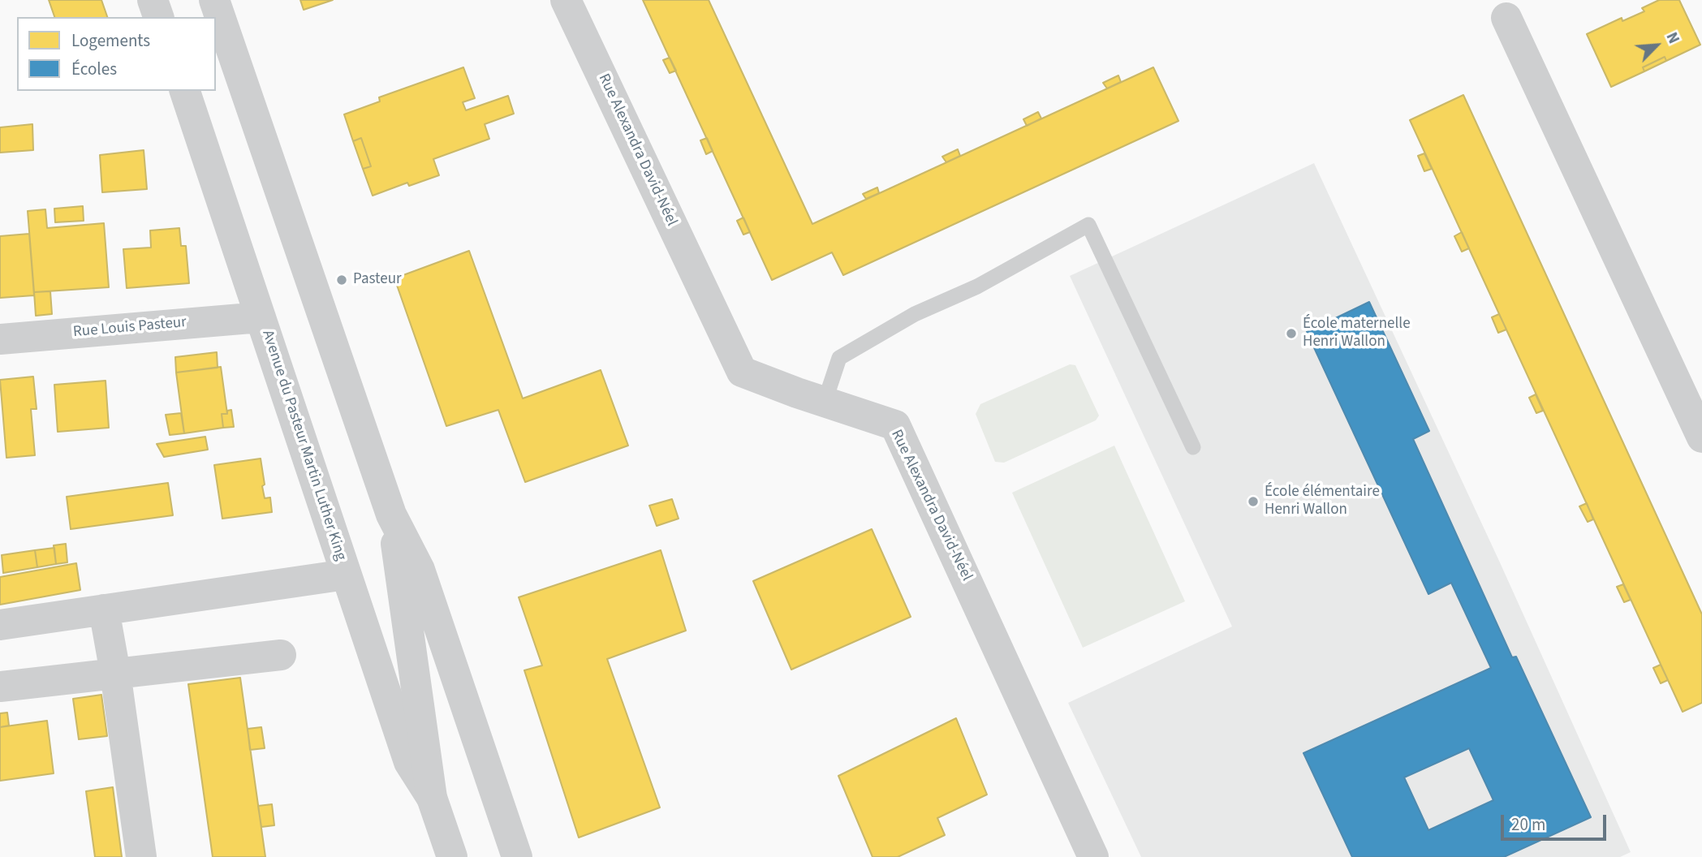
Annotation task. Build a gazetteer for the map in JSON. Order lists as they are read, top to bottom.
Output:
{
  "streets": {
    "street": ["Rue Alexandra David-Néel", "Rue Louis Pasteur", "Avenue du Pasteur Martin Luther King"]
  },
  "crossings": [
    ["Rue Louis Pasteur", "Avenue du Pasteur Martin Luther King"]
  ],
  "places": ["Pasteur", "École maternelle Henri Wallon", "École élémentaire Henri Wallon"],
  "legend": ["Logements", "Écoles"],
  "scale_bar": "20 m",
  "north": "top right"
}
